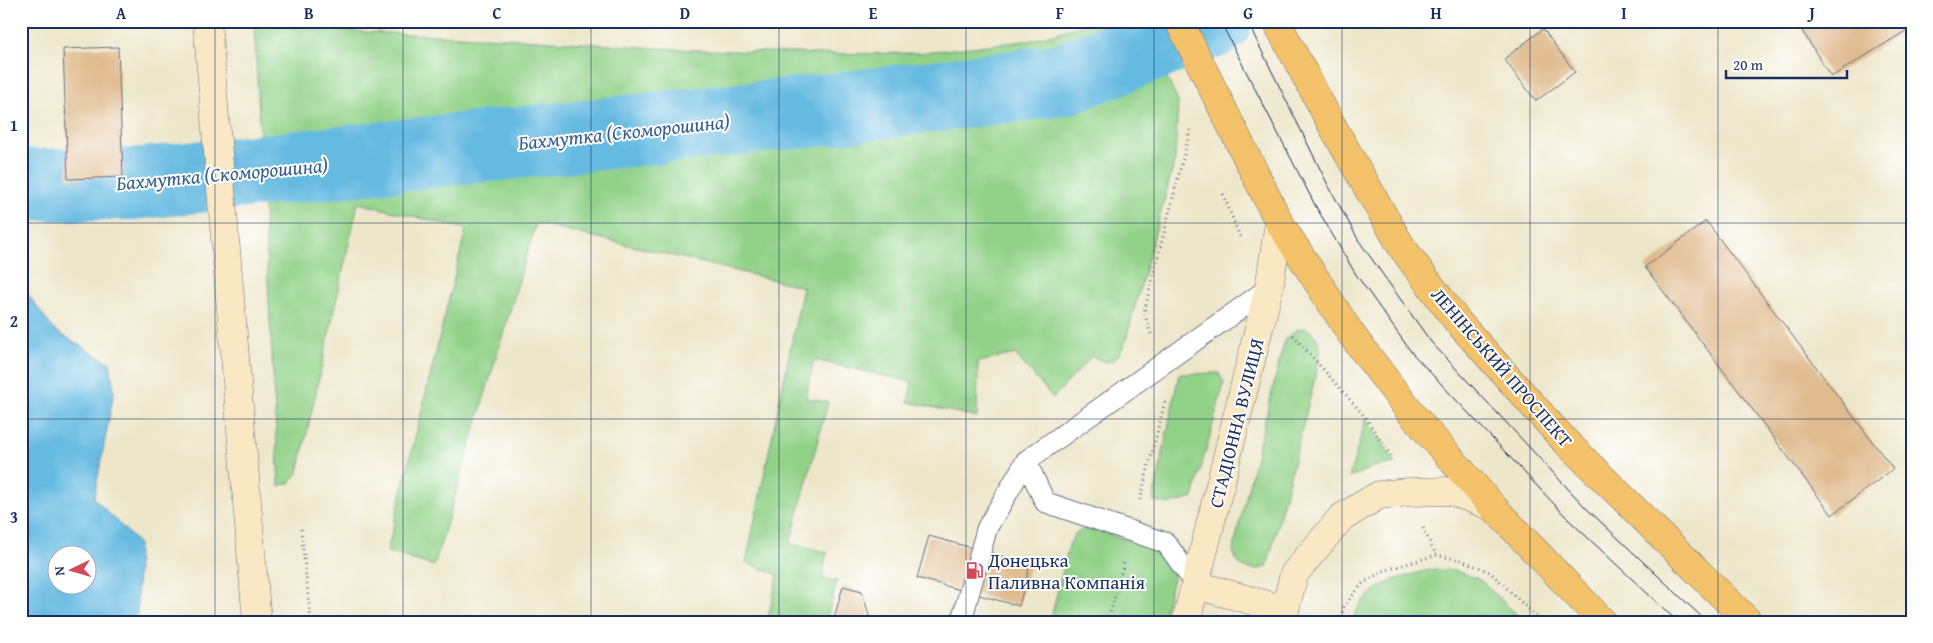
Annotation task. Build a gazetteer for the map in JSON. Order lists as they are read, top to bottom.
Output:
{
  "streets": {
    "main road": ["ЛЕНІНСЬКИЙ ПРОСПЕКТ"],
    "street": ["СТАДІОННА ВУЛИЦЯ"]
  },
  "water": ["Бахмутка (Скоморошина)"],
  "places": {
    "fuel station": ["Донецька Паливна Компанія"]
  },
  "scale_bar": "20 m",
  "north": "left",
  "grid": {
    "columns": [
      "A",
      "B",
      "C",
      "D",
      "E",
      "F",
      "G",
      "H",
      "I",
      "J"
    ],
    "rows": ["1", "2", "3"]
  }
}
